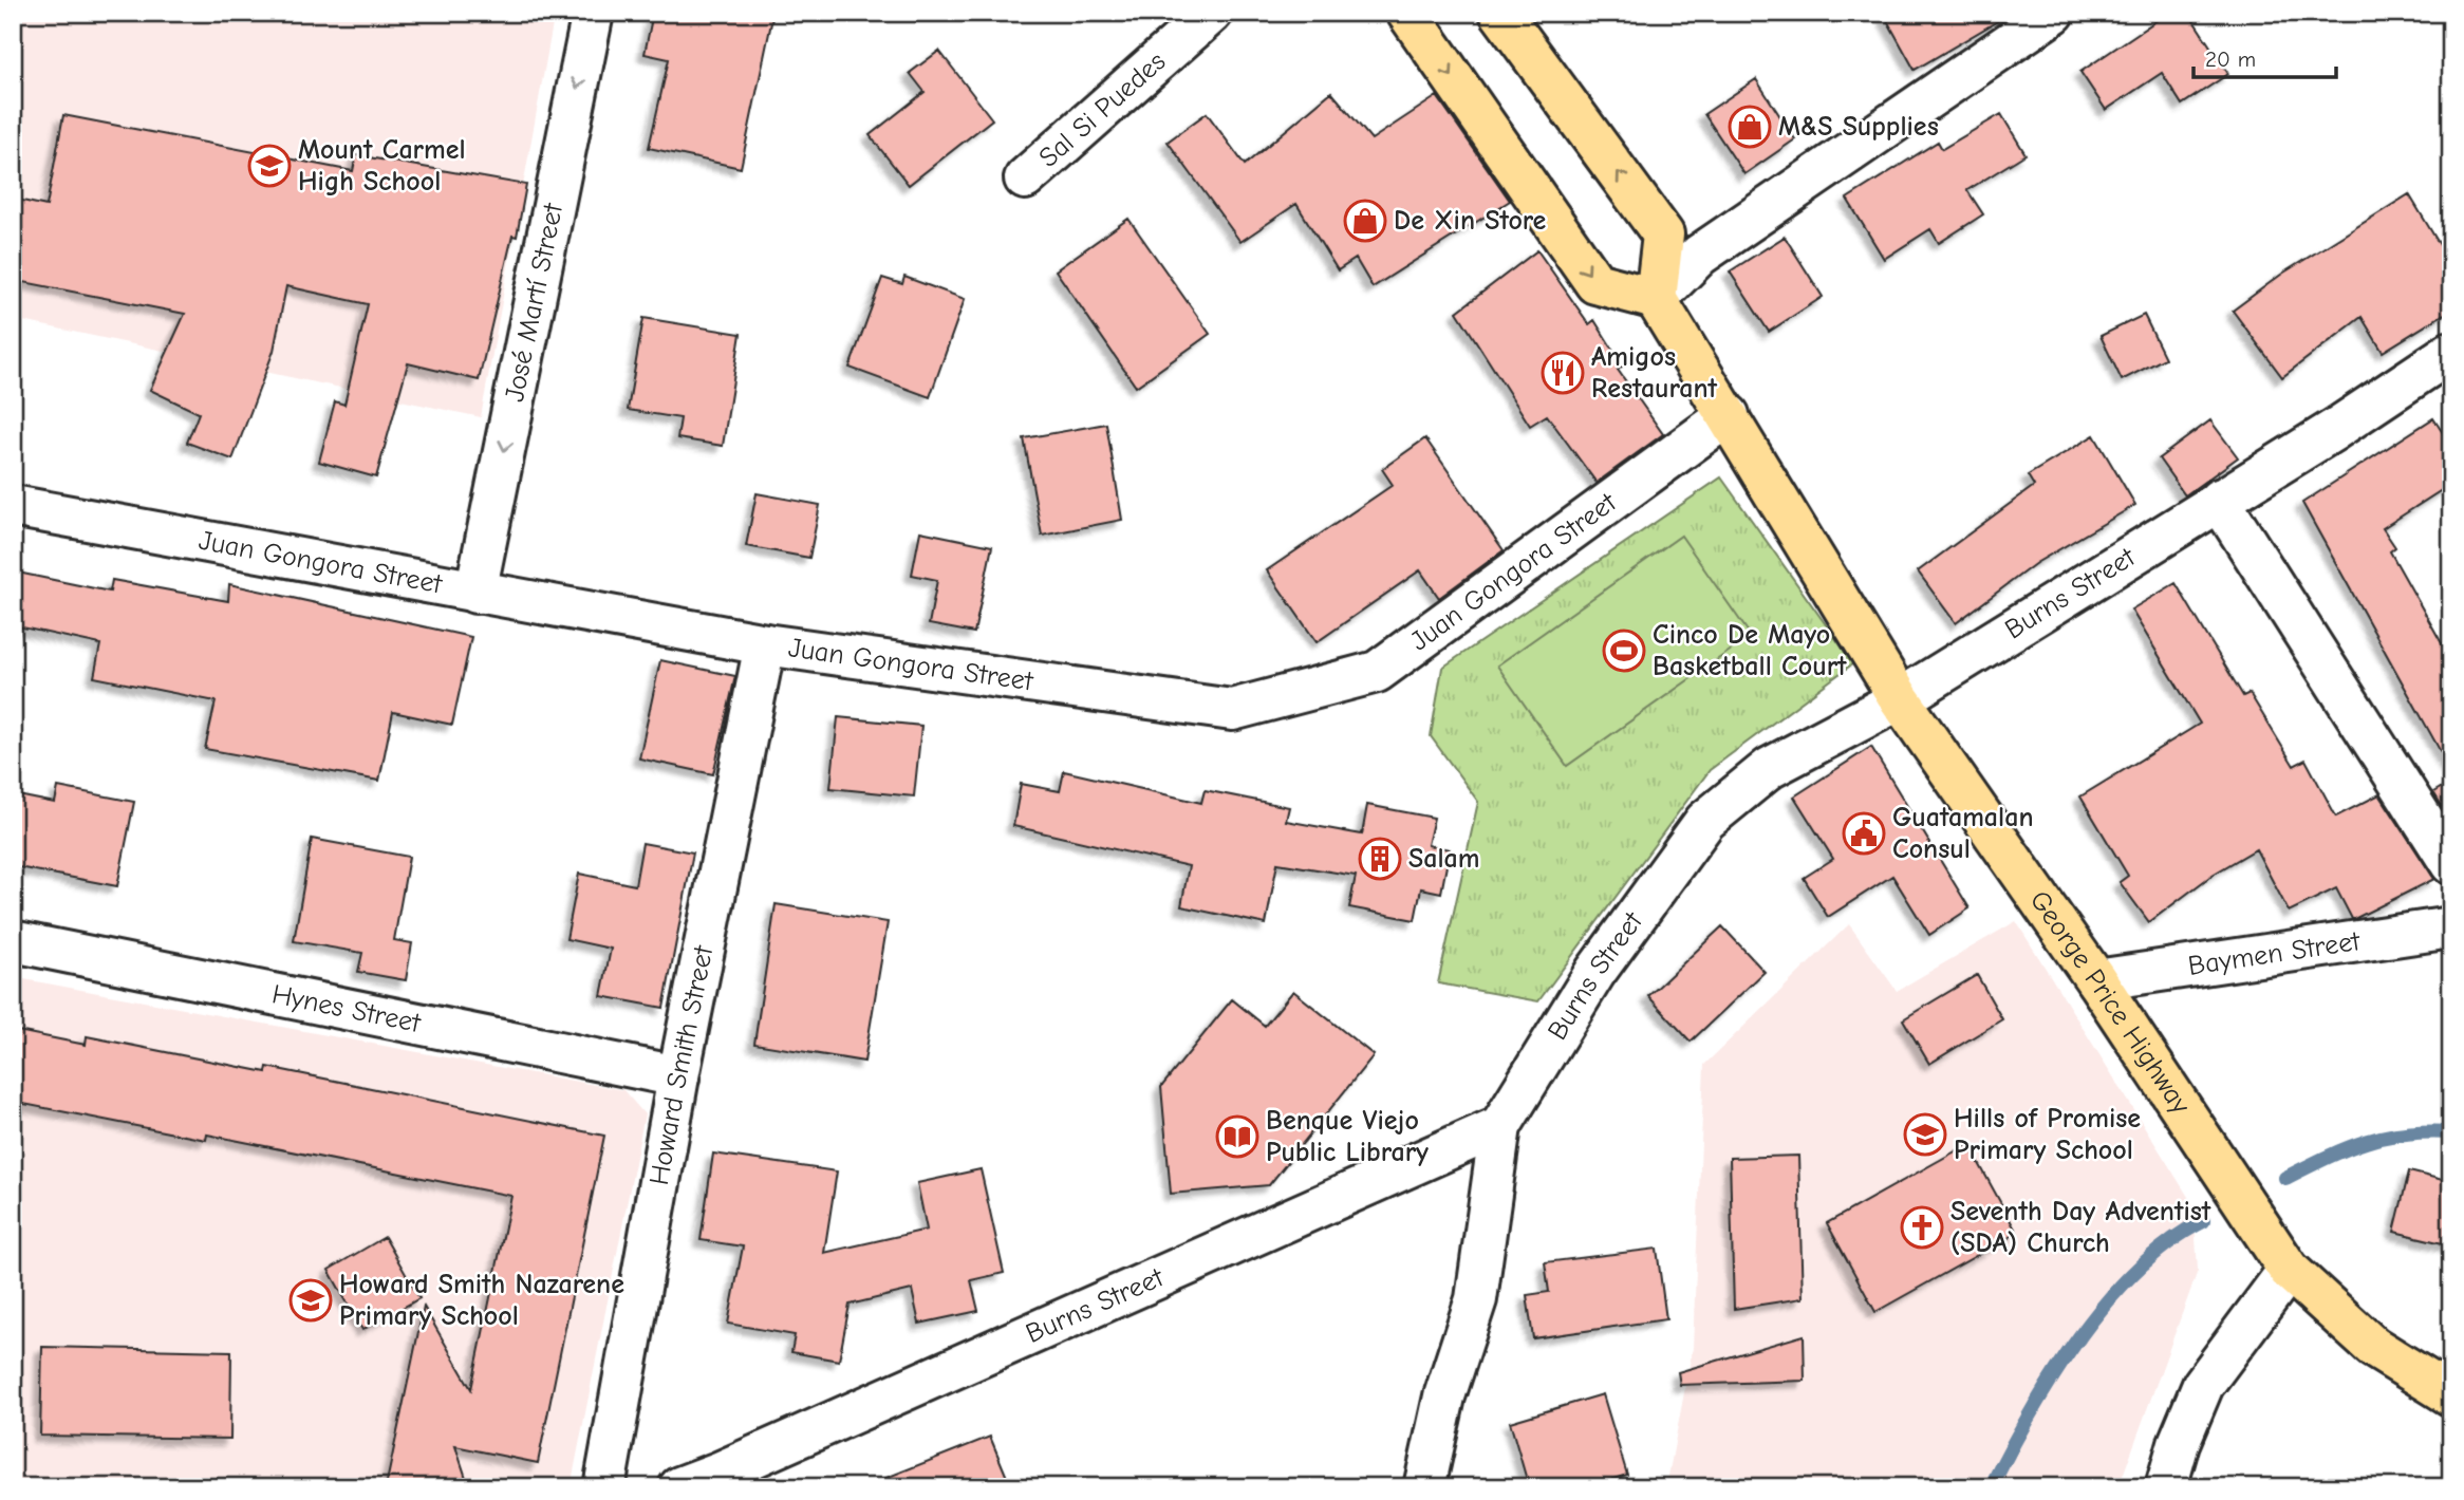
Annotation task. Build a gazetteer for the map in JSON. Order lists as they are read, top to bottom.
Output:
{
  "streets": {
    "highway": ["George Price Highway"],
    "street": [
      "Sal Si Puedes",
      "José Martí Street",
      "Juan Gongora Street",
      "Burns Street",
      "Baymen Street",
      "Hynes Street",
      "Howard Smith Street"
    ]
  },
  "crossings": [
    ["José Martí Street", "Juan Gongora Street"],
    ["Juan Gongora Street", "George Price Highway"],
    ["Juan Gongora Street", "Howard Smith Street"],
    ["Burns Street", "George Price Highway"],
    ["Baymen Street", "George Price Highway"],
    ["Hynes Street", "Howard Smith Street"]
  ],
  "one_way": ["José Martí Street"],
  "places": {
    "shop": ["M&S Supplies", "De Xin Store"],
    "school or university": ["Mount Carmel High School", "Hills of Promise Primary School", "Howard Smith Nazarene Primary School"],
    "restaurant": ["Amigos Restaurant"],
    "sports": ["Cinco De Mayo Basketball Court"],
    "public building": ["Guatamalan Consul"],
    "building": ["Salam"],
    "library": ["Benque Viejo Public Library"],
    "church": ["Seventh Day Adventist (SDA) Church"]
  },
  "scale_bar": "20 m"
}
